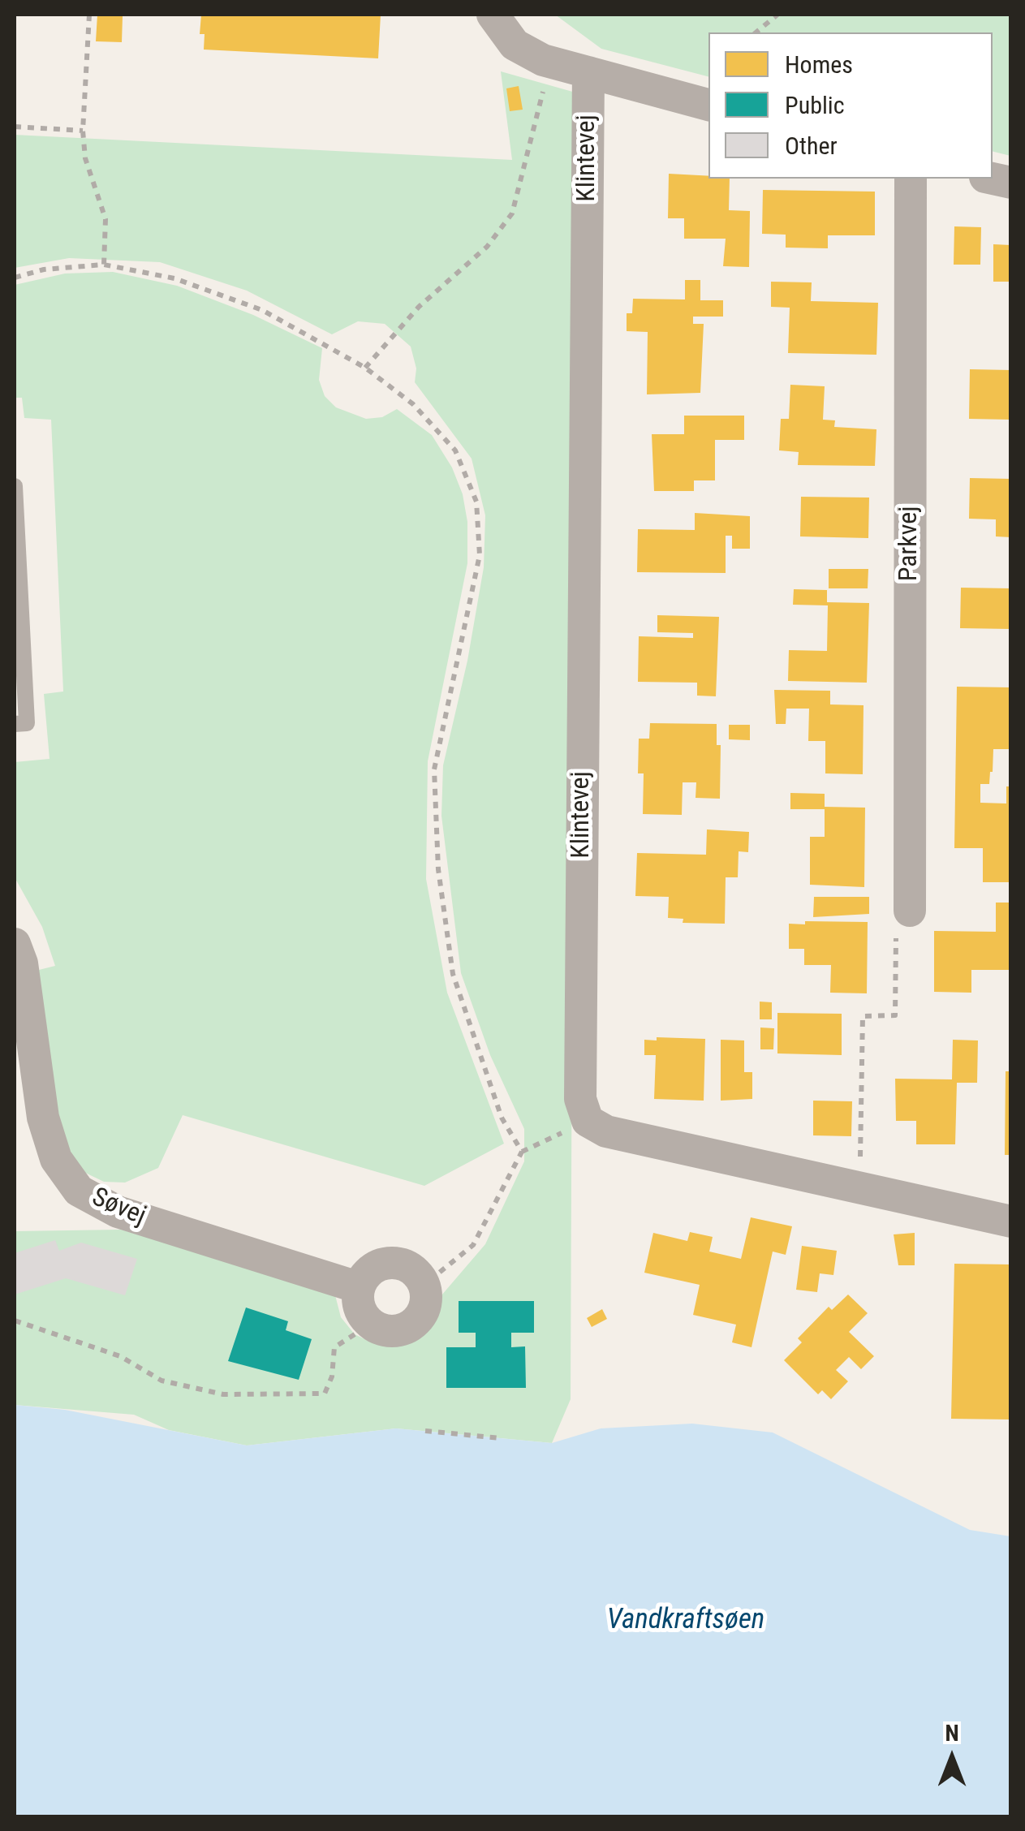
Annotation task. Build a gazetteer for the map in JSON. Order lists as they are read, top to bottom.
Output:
{
  "streets": {
    "street": ["Klintevej", "Parkvej", "Søvej"]
  },
  "water": ["Vandkraftsøen"],
  "legend": ["Homes", "Public", "Other"],
  "north": "top"
}
